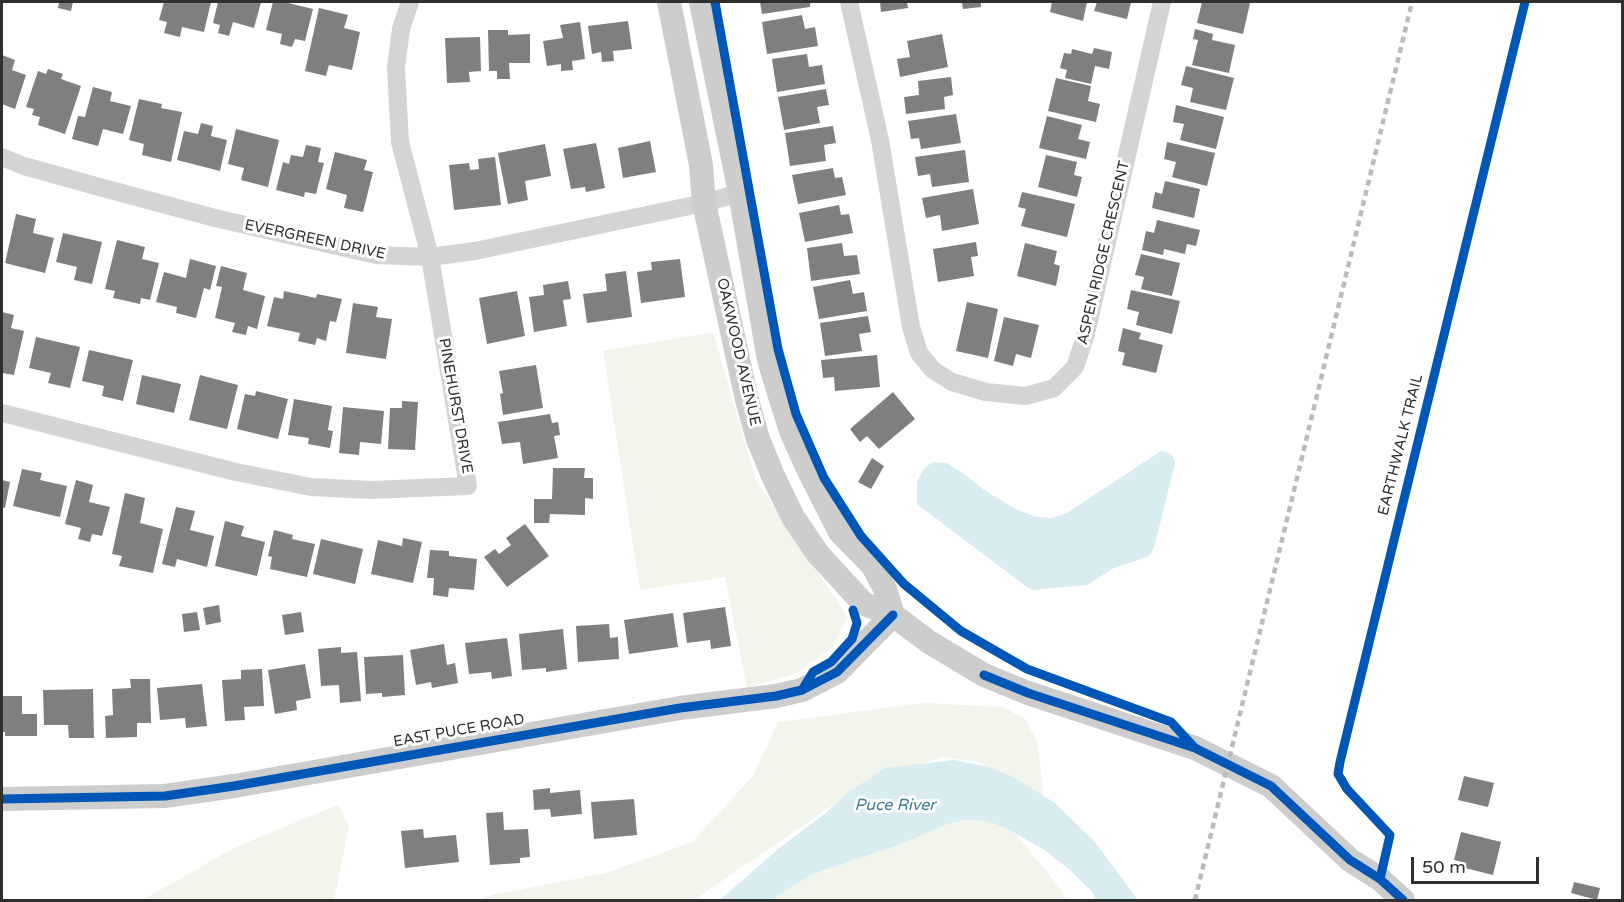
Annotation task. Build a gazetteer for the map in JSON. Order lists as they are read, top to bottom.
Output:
{
  "streets": {
    "main road": ["OAKWOOD AVENUE", "EAST PUCE ROAD"],
    "street": ["EVERGREEN DRIVE", "ASPEN RIDGE CRESCENT", "PINEHURST DRIVE"],
    "cycle path": ["EARTHWALK TRAIL"]
  },
  "crossings": [
    ["EVERGREEN DRIVE", "OAKWOOD AVENUE"],
    ["EVERGREEN DRIVE", "PINEHURST DRIVE"],
    ["OAKWOOD AVENUE", "EAST PUCE ROAD"]
  ],
  "water": ["Puce River"],
  "scale_bar": "50 m"
}
